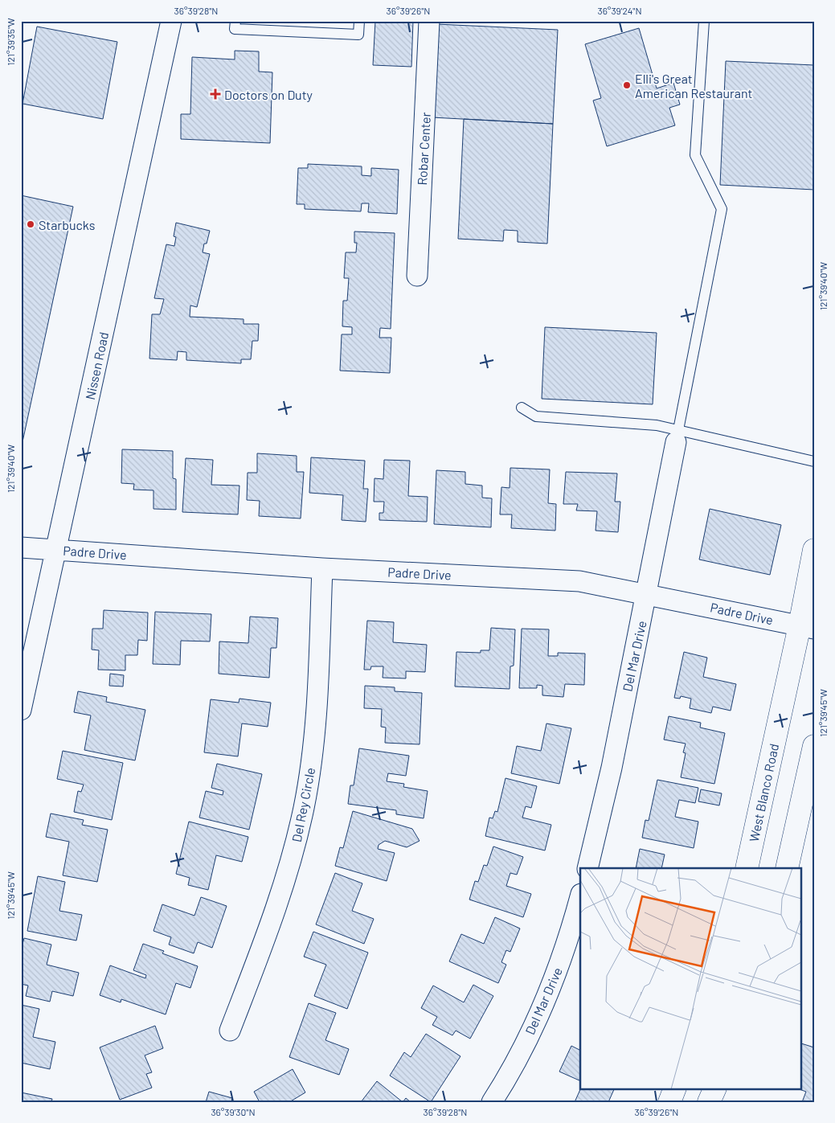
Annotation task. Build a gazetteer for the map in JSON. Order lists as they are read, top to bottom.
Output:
{
  "streets": {
    "main road": ["West Blanco Road"],
    "street": [
      "Robar Center",
      "Nissen Road",
      "Padre Drive",
      "Del Mar Drive",
      "Del Rey Circle"
    ]
  },
  "crossings": [
    ["Nissen Road", "Padre Drive"],
    ["Padre Drive", "Del Mar Drive"],
    ["Padre Drive", "West Blanco Road"],
    ["Padre Drive", "Del Rey Circle"]
  ],
  "places": {
    "other": ["Elli's Great American Restaurant", "Starbucks"],
    "health": ["Doctors on Duty"]
  },
  "coordinates": [
    "36°39'28\"N",
    "36°39'26\"N",
    "36°39'24\"N",
    "121°39'35\"W",
    "121°39'40\"W",
    "121°39'45\"W",
    "36°39'30\"N"
  ]
}
